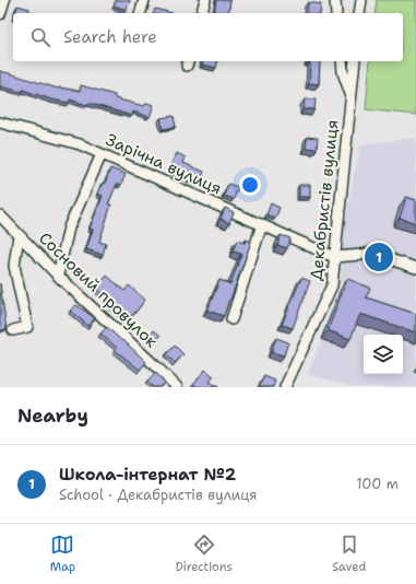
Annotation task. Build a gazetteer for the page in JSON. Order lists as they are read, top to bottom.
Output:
{
  "streets": {
    "street": ["Зарічна вулиця", "Декабристів вулиця", "Сосновий провулок"]
  },
  "crossings": [
    ["Зарічна вулиця", "Декабристів вулиця"]
  ],
  "page": {
    "search": "Search here",
    "pins": "1",
    "heading": "Nearby",
    "list": [
      {
        "mark": "1",
        "name": "Школа-інтернат №2",
        "note": "School · Декабристів вулиця",
        "value": "100 m"
      }
    ],
    "nav": ["Map", "Directions", "Saved"]
  }
}
